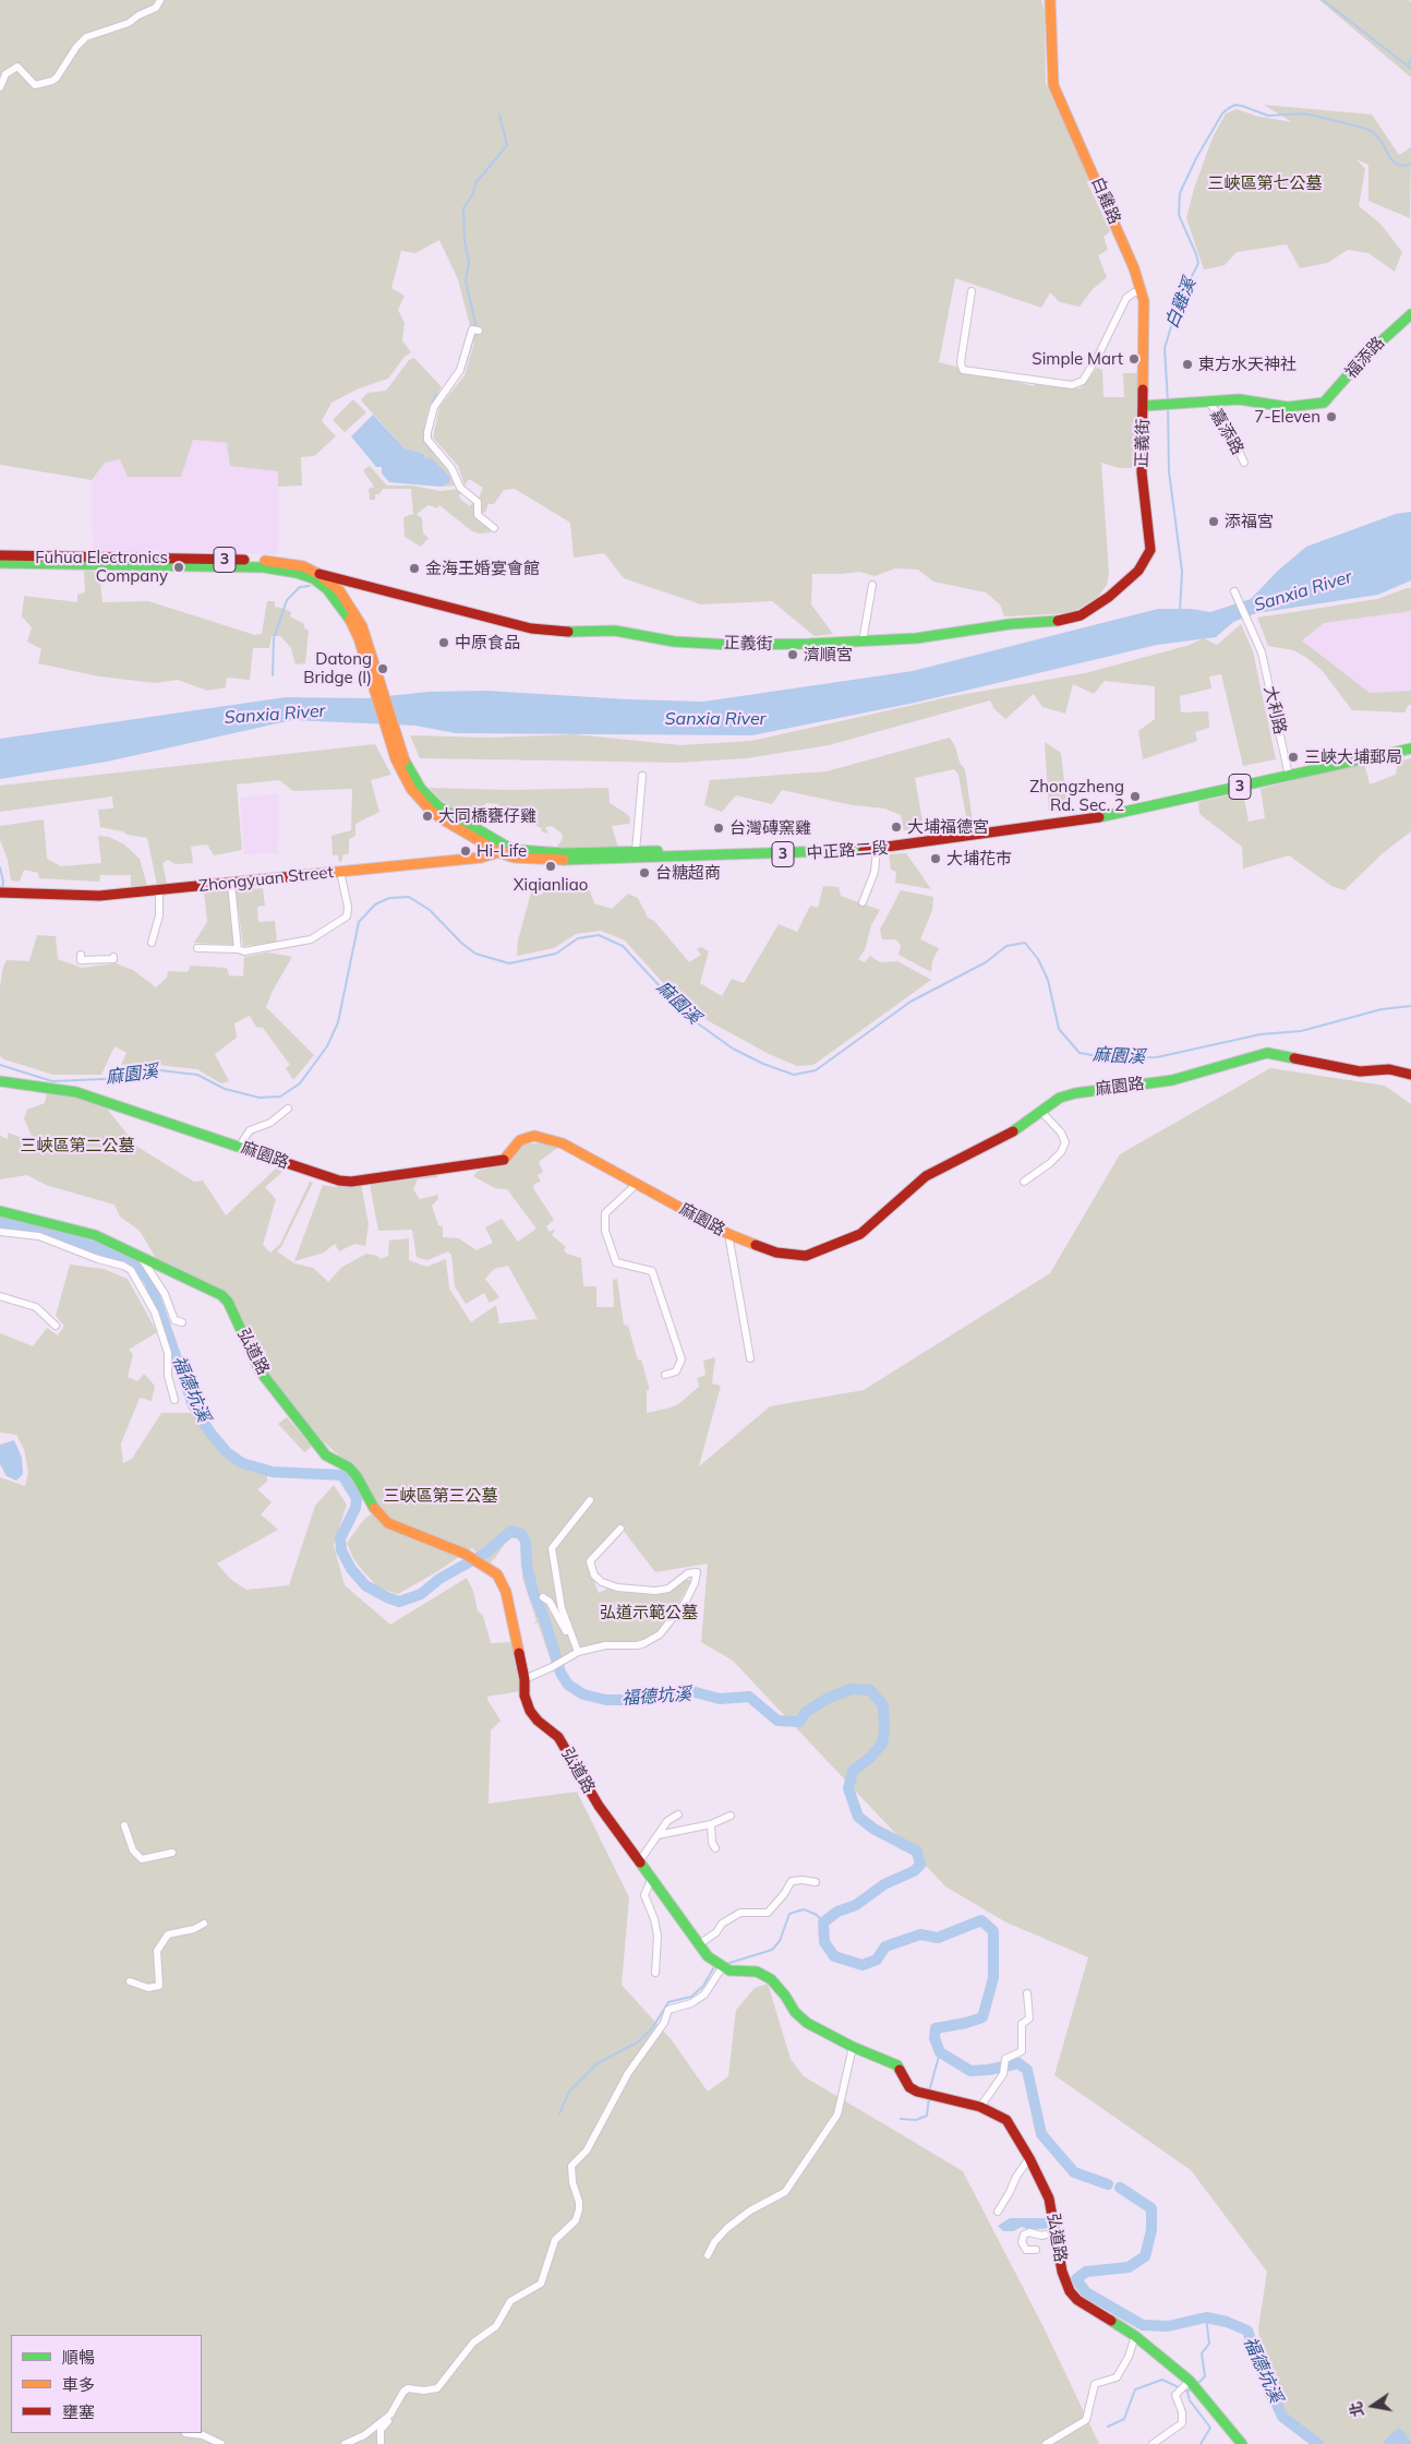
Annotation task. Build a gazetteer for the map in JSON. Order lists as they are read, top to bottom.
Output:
{
  "streets": {
    "street": [
      "白雞路",
      "福添路",
      "嘉添路",
      "正義街",
      "3",
      "大利路",
      "中正路二段",
      "Zhongyuan Street",
      "麻園路",
      "弘道路"
    ]
  },
  "crossings": [
    ["白雞路", "正義街"],
    ["福添路", "嘉添路"],
    ["正義街", "3"],
    ["正義街", "中正路二段"],
    ["3", "中正路二段"],
    ["大利路", "中正路二段"],
    ["中正路二段", "Zhongyuan Street"]
  ],
  "water": [
    "白雞溪",
    "Sanxia River",
    "麻園溪",
    "福德坑溪"
  ],
  "parks": [
    "三峽區第七公墓",
    "三峽區第二公墓",
    "三峽區第三公墓",
    "弘道示範公墓"
  ],
  "places": [
    "Simple Mart",
    "東方水天神社",
    "7-Eleven",
    "添福宮",
    "Fuhua Electronics Company",
    "金海王婚宴會館",
    "中原食品",
    "濟順宮",
    "Datong Bridge (I)",
    "三峽大埔郵局",
    "Zhongzheng Rd. Sec. 2",
    "大同橋甕仔雞",
    "大埔福德宮",
    "台灣磚窯雞",
    "Hi-Life",
    "大埔花市",
    "Xiqianliao",
    "台糖超商"
  ],
  "legend": ["順暢", "車多", "壅塞"],
  "north": "left"
}
